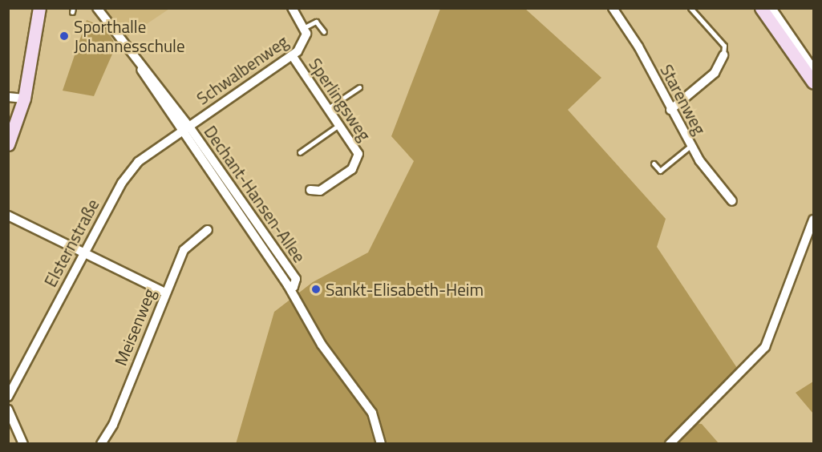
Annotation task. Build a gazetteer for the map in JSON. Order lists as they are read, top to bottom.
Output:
{
  "streets": {
    "street": [
      "Schwalbenweg",
      "Sperlingsweg",
      "Starenweg",
      "Dechant-Hansen-Allee",
      "Elsternstraße",
      "Meisenweg"
    ]
  },
  "crossings": [
    ["Schwalbenweg", "Sperlingsweg"],
    ["Schwalbenweg", "Dechant-Hansen-Allee"],
    ["Schwalbenweg", "Elsternstraße"],
    ["Dechant-Hansen-Allee", "Elsternstraße"]
  ],
  "places": ["Sporthalle Johannesschule", "Sankt-Elisabeth-Heim"]
}
